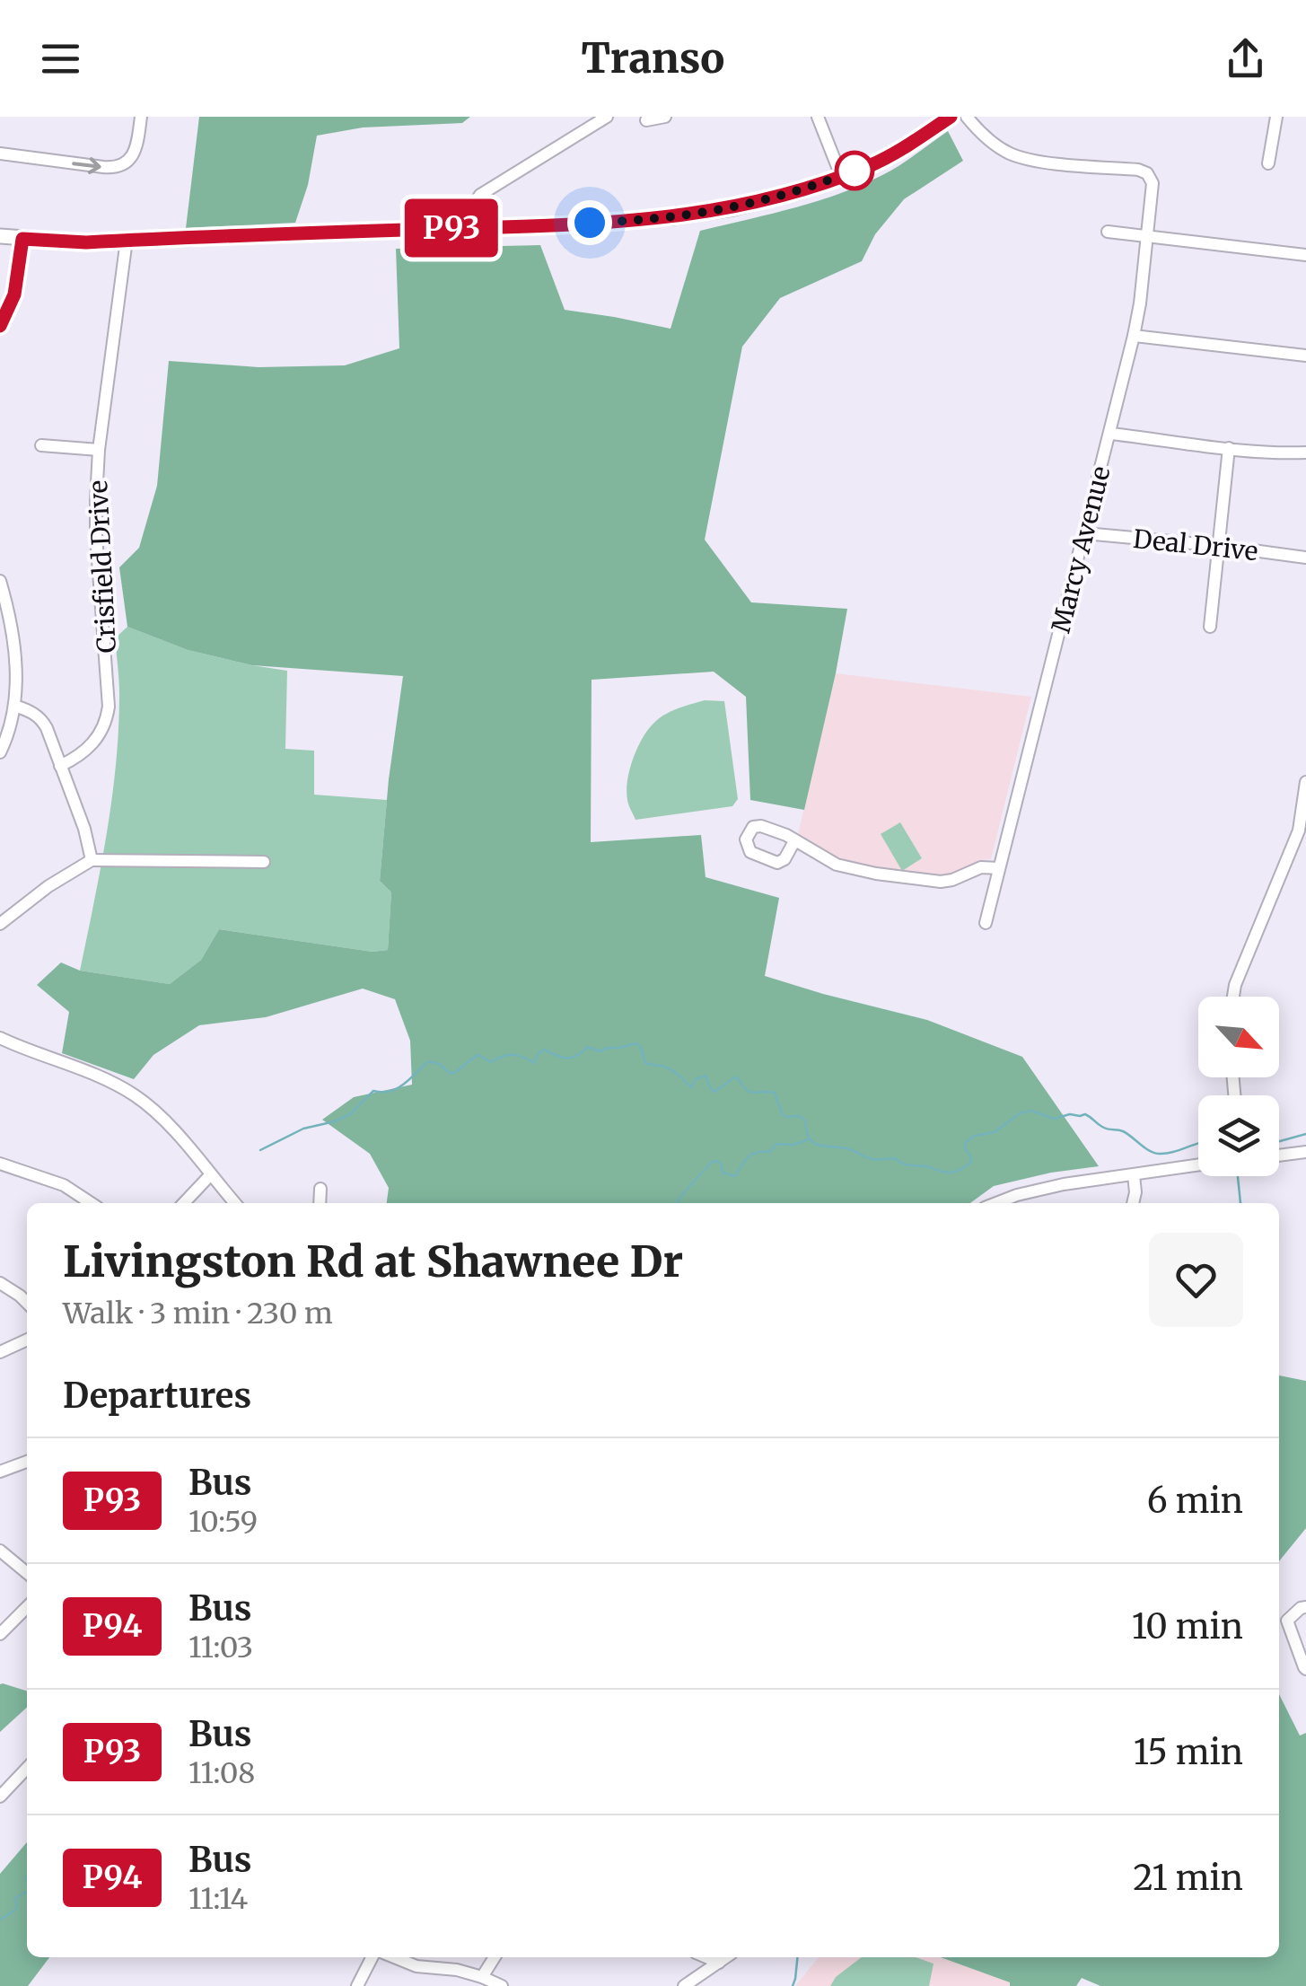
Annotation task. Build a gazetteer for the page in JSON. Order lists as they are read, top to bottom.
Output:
{
  "streets": {
    "street": ["Deal Drive", "Marcy Avenue", "Crisfield Drive"]
  },
  "crossings": [
    ["Deal Drive", "Marcy Avenue"]
  ],
  "lines": ["bus line P93"],
  "north": "bottom right",
  "page": {
    "header": "Transo",
    "on_map": "P93",
    "heading": [
      ["Livingston Rd at Shawnee Dr", "Walk · 3 min · 230 m"],
      "Departures"
    ],
    "list": [
      {
        "mark": "P93",
        "name": "Bus",
        "note": "10:59",
        "value": "6 min"
      },
      {
        "mark": "P94",
        "name": "Bus",
        "note": "11:03",
        "value": "10 min"
      },
      {
        "mark": "P93",
        "name": "Bus",
        "note": "11:08",
        "value": "15 min"
      },
      {
        "mark": "P94",
        "name": "Bus",
        "note": "11:14",
        "value": "21 min"
      }
    ]
  }
}
